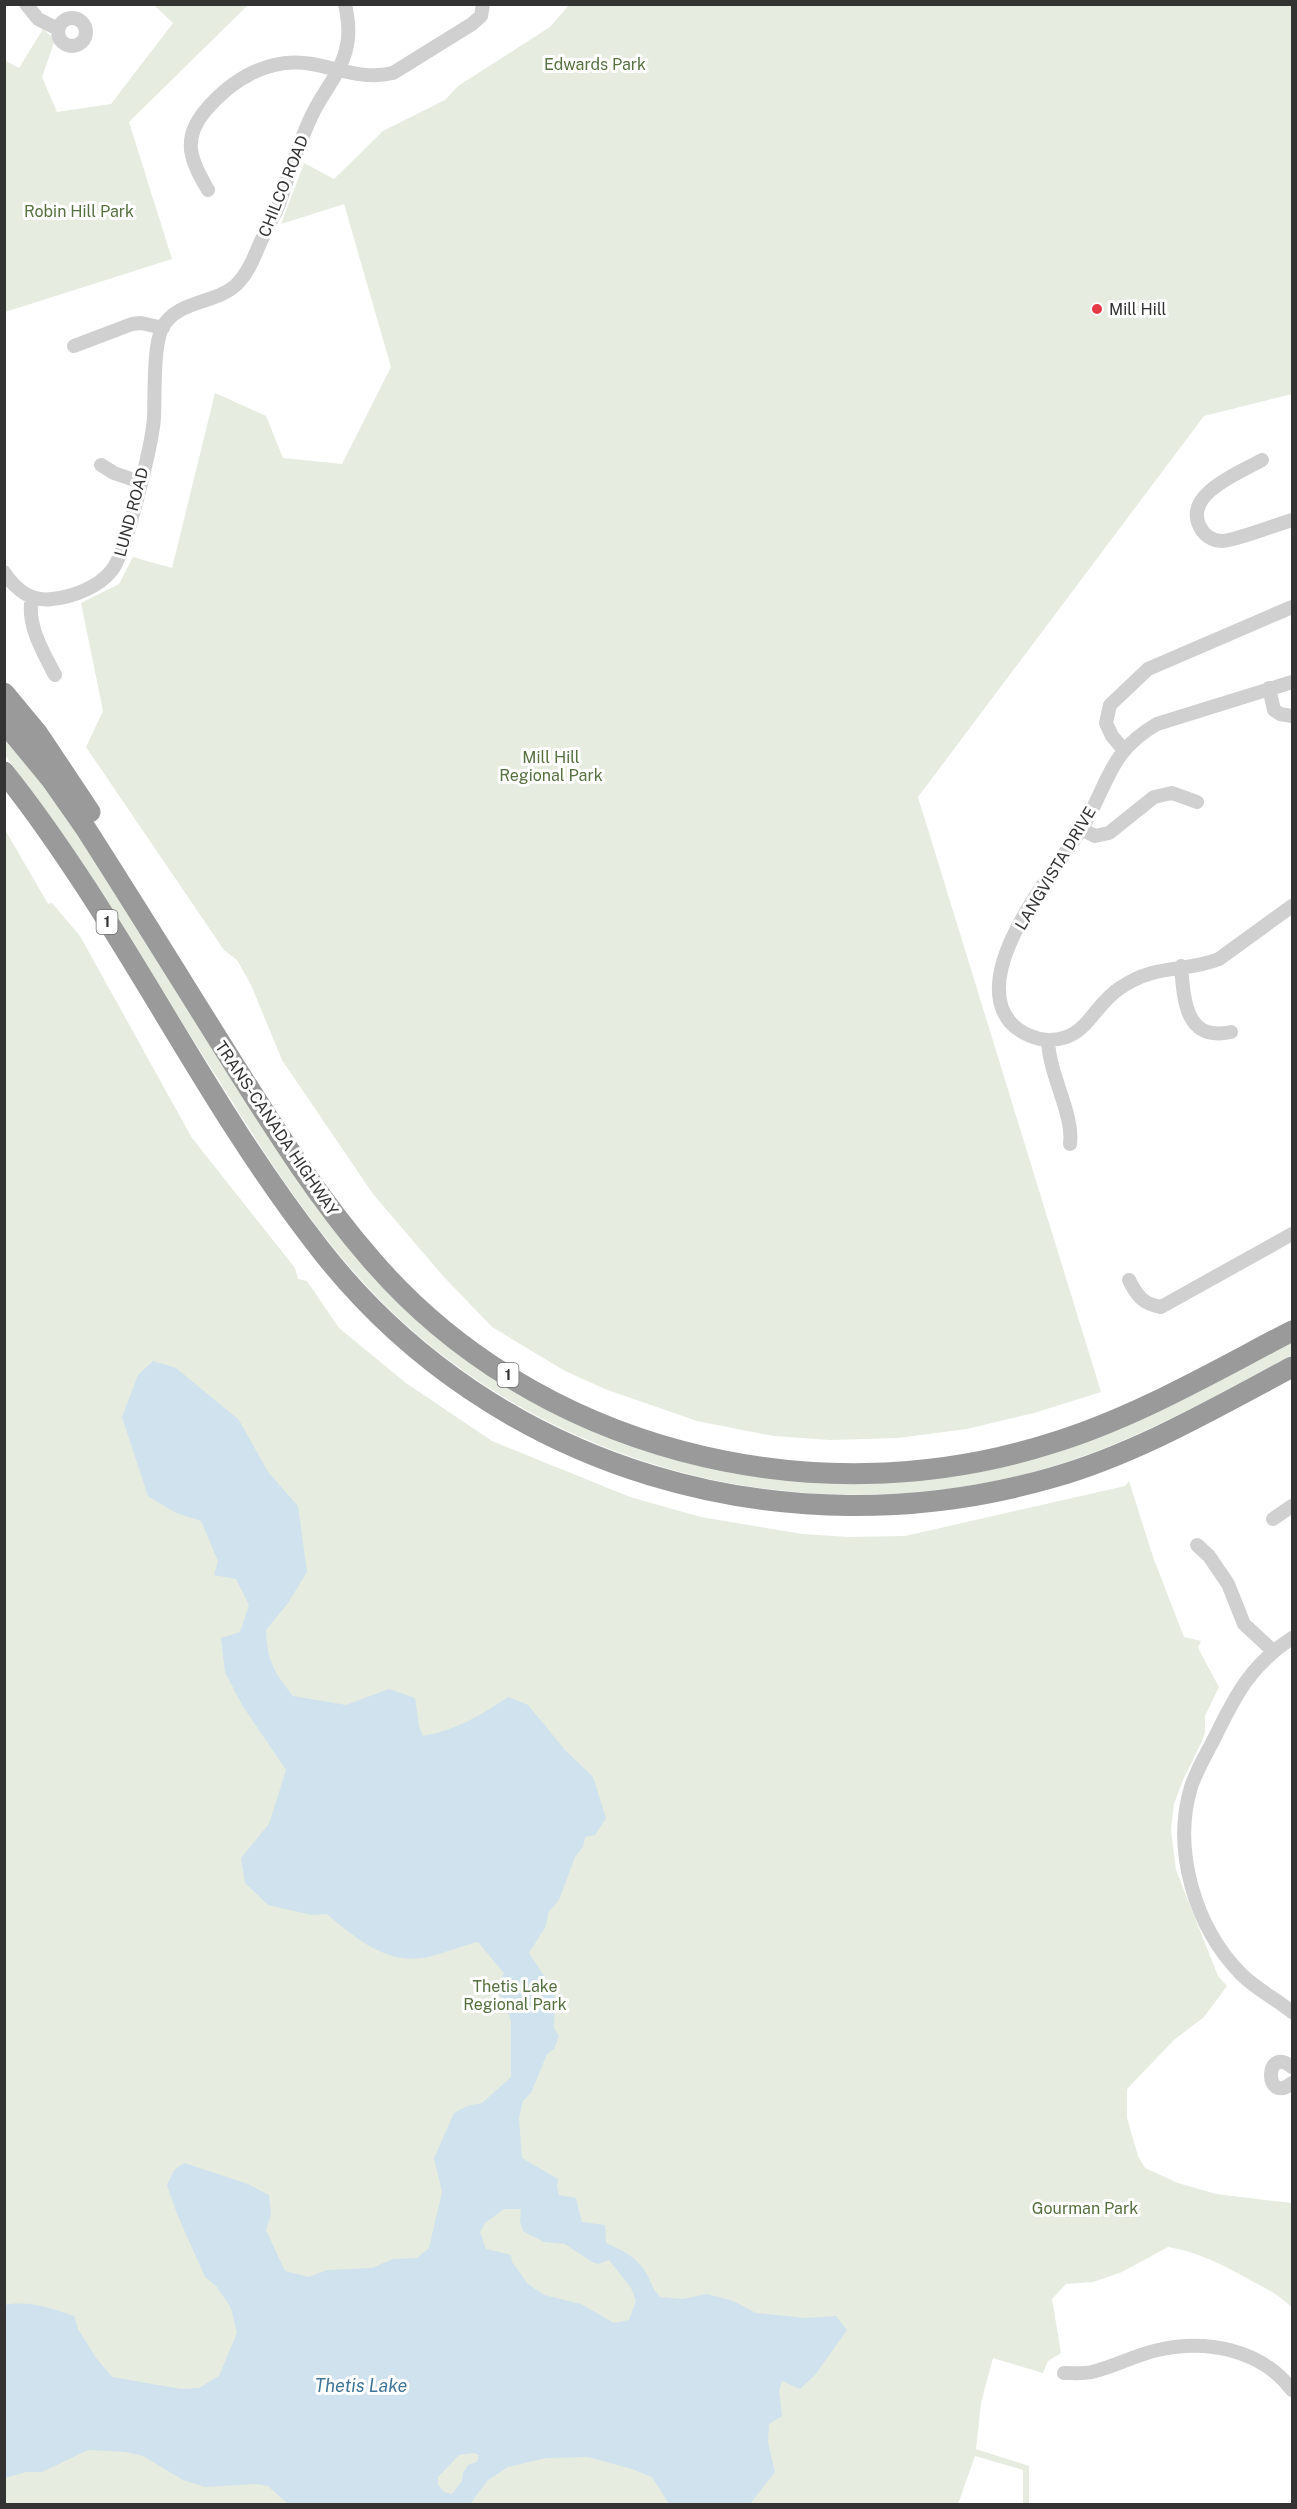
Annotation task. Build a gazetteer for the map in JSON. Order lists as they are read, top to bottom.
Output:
{
  "streets": {
    "highway": ["1", "TRANS-CANADA HIGHWAY"],
    "street": ["CHILCO ROAD", "LUND ROAD", "LANGVISTA DRIVE"]
  },
  "crossings": [
    ["CHILCO ROAD", "LUND ROAD"]
  ],
  "water": ["Thetis Lake"],
  "parks": [
    "Edwards Park",
    "Robin Hill Park",
    "Mill Hill Regional Park",
    "Thetis Lake Regional Park",
    "Gourman Park"
  ],
  "places": ["Mill Hill"]
}
